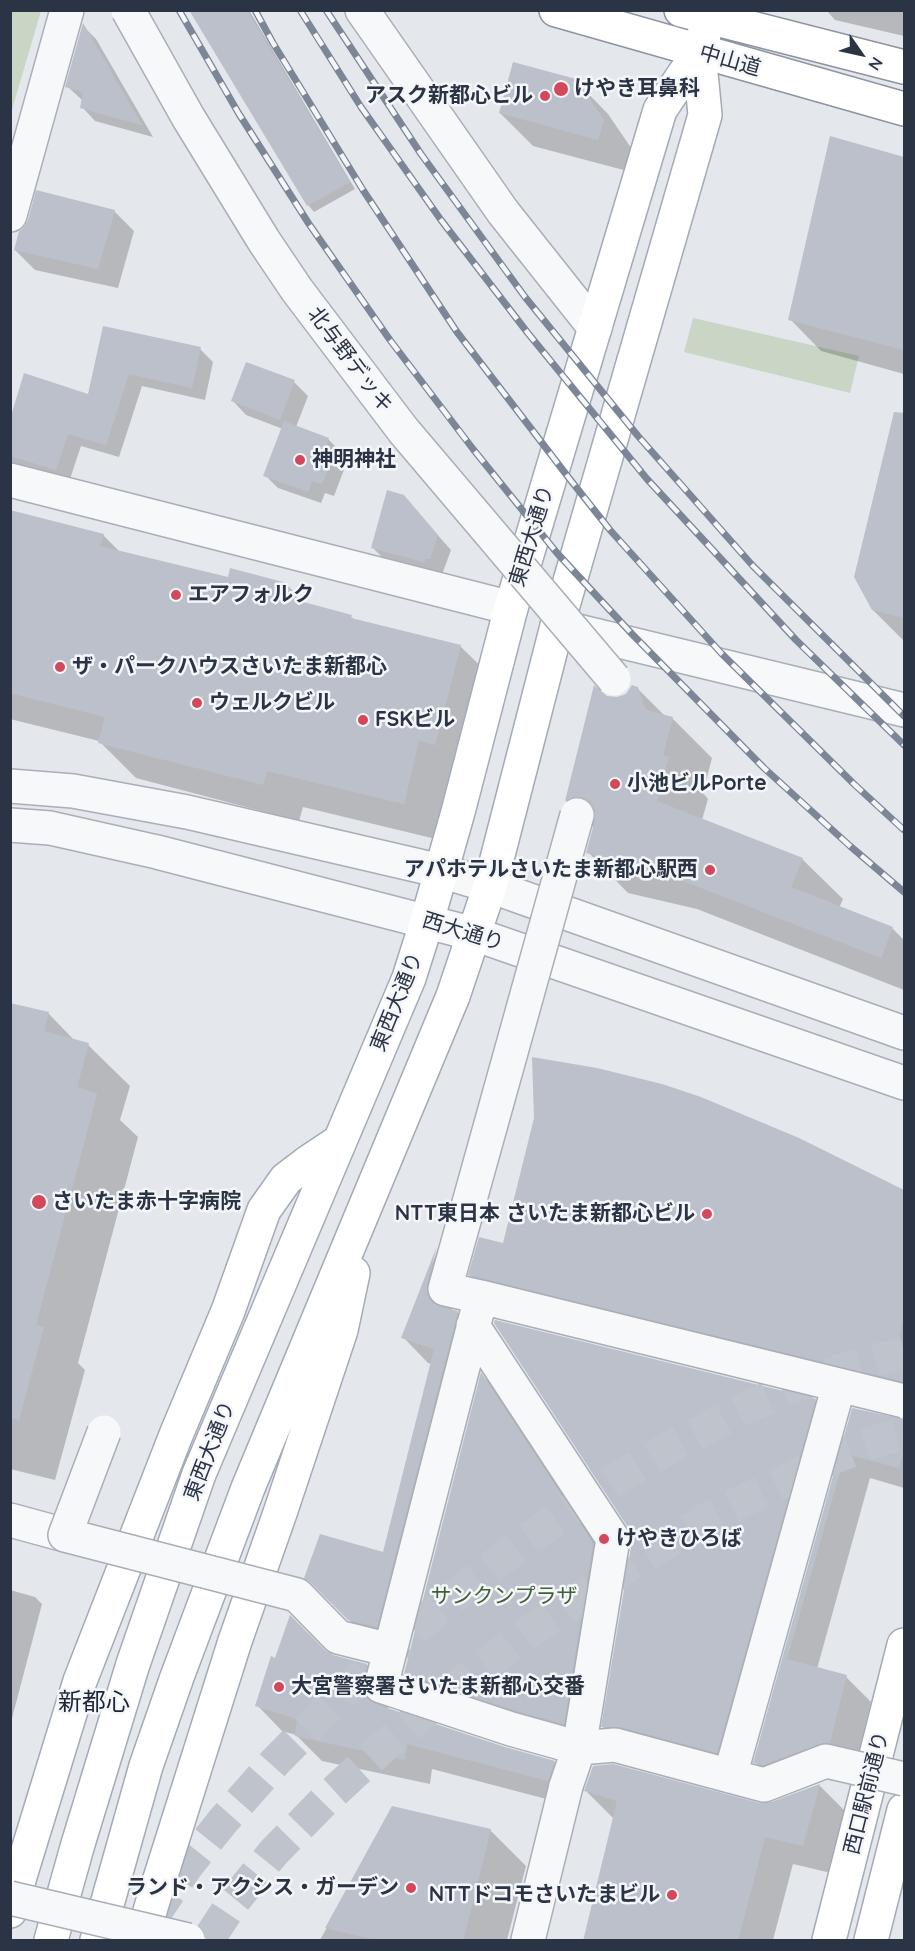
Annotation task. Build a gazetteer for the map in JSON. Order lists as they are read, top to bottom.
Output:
{
  "streets": {
    "main road": ["中山道", "東西大通り", "西口駅前通り"],
    "street": ["北与野デッキ", "西大通り"]
  },
  "crossings": [
    ["中山道", "東西大通り"],
    ["東西大通り", "西大通り"]
  ],
  "districts": ["新都心"],
  "parks": ["サンクンプラザ"],
  "places": [
    "けやき耳鼻科",
    "アスク新都心ビル",
    "神明神社",
    "エアフォルク",
    "ザ・パークハウスさいたま新都心",
    "ウェルクビル",
    "FSKビル",
    "小池ビルPorte",
    "アパホテルさいたま新都心駅西",
    "さいたま赤十字病院",
    "NTT東日本 さいたま新都心ビル",
    "けやきひろば",
    "大宮警察署さいたま新都心交番",
    "ランド・アクシス・ガーデン",
    "NTTドコモさいたまビル"
  ],
  "north": "bottom right"
}
